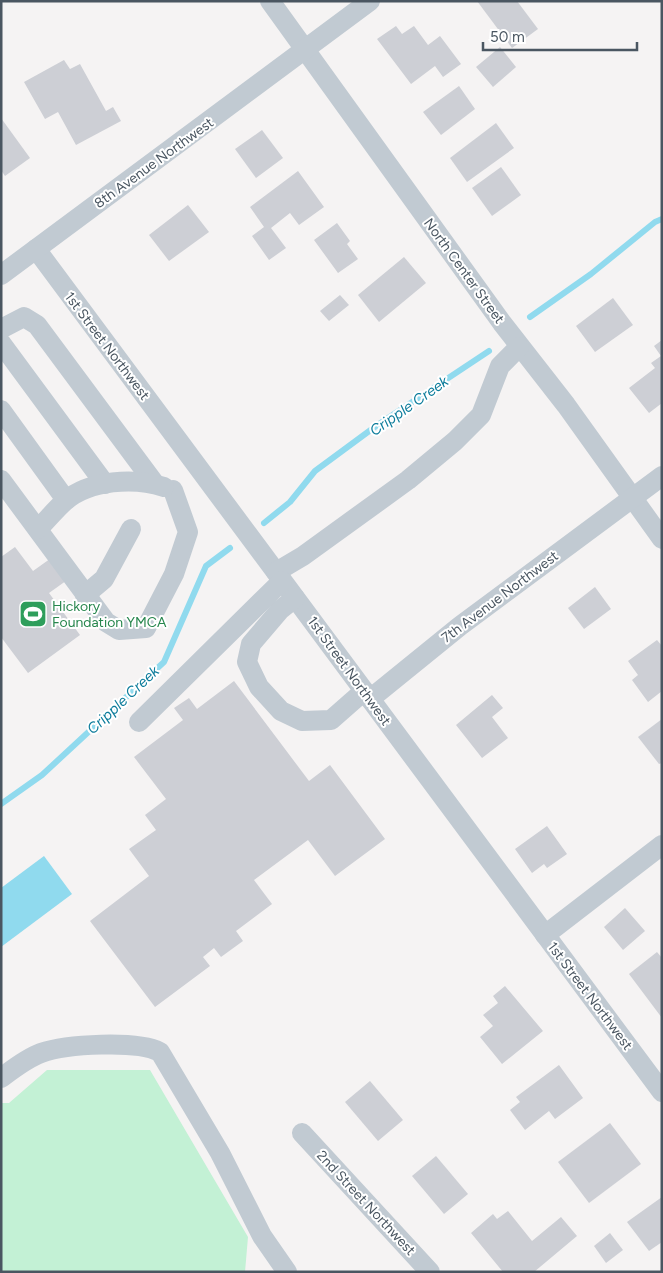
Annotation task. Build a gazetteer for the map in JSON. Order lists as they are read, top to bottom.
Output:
{
  "streets": {
    "street": [
      "8th Avenue Northwest",
      "North Center Street",
      "1st Street Northwest",
      "7th Avenue Northwest",
      "2nd Street Northwest"
    ]
  },
  "crossings": [
    ["8th Avenue Northwest", "North Center Street"],
    ["8th Avenue Northwest", "1st Street Northwest"],
    ["North Center Street", "7th Avenue Northwest"],
    ["1st Street Northwest", "7th Avenue Northwest"]
  ],
  "water": ["Cripple Creek"],
  "places": {
    "sports": ["Hickory Foundation YMCA"]
  },
  "scale_bar": "50 m"
}
